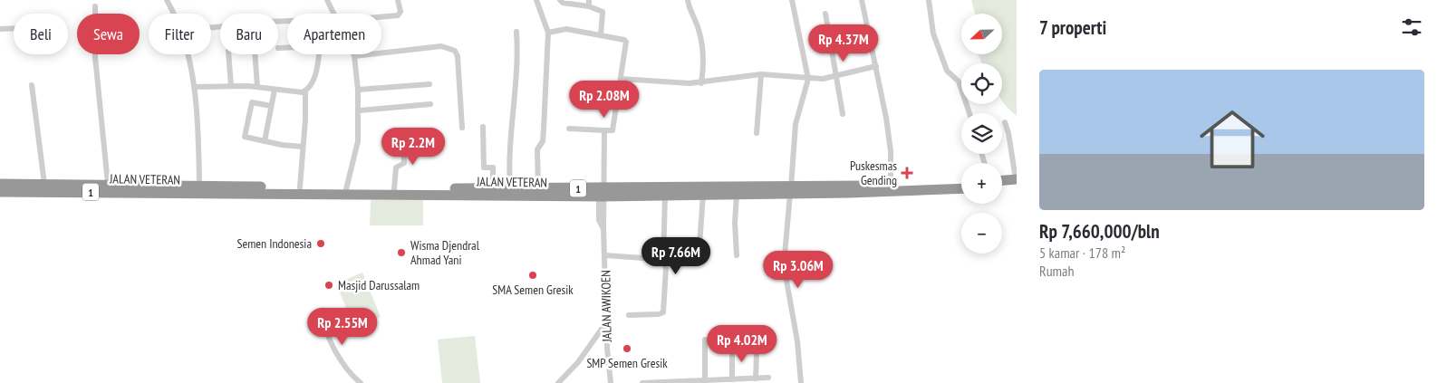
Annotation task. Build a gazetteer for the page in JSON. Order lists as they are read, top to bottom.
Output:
{
  "streets": {
    "highway": ["JALAN VETERAN", "1"],
    "street": ["JALAN AWIKOEN"]
  },
  "crossings": [
    ["JALAN VETERAN", "JALAN AWIKOEN"]
  ],
  "places": {
    "health": ["Puskesmas Gending"],
    "other": [
      "Semen Indonesia",
      "Wisma Djendral Ahmad Yani",
      "SMA Semen Gresik",
      "Masjid Darussalam",
      "SMP Semen Gresik"
    ]
  },
  "north": "left",
  "page": {
    "heading": "7 properti",
    "map_buttons": ["+", "−"],
    "chip": [
      "Beli",
      "Sewa",
      "Filter",
      "Baru",
      "Apartemen"
    ],
    "price": [
      "Rp 4.37M",
      "Rp 2.08M",
      "Rp 2.2M",
      "Rp 7.66M",
      "Rp 3.06M",
      "Rp 2.55M",
      "Rp 4.02M"
    ],
    "list": [
      {
        "name": "Rp 7,660,000/bln",
        "note": "5 kamar · 178 m² · Rumah"
      }
    ]
  }
}
